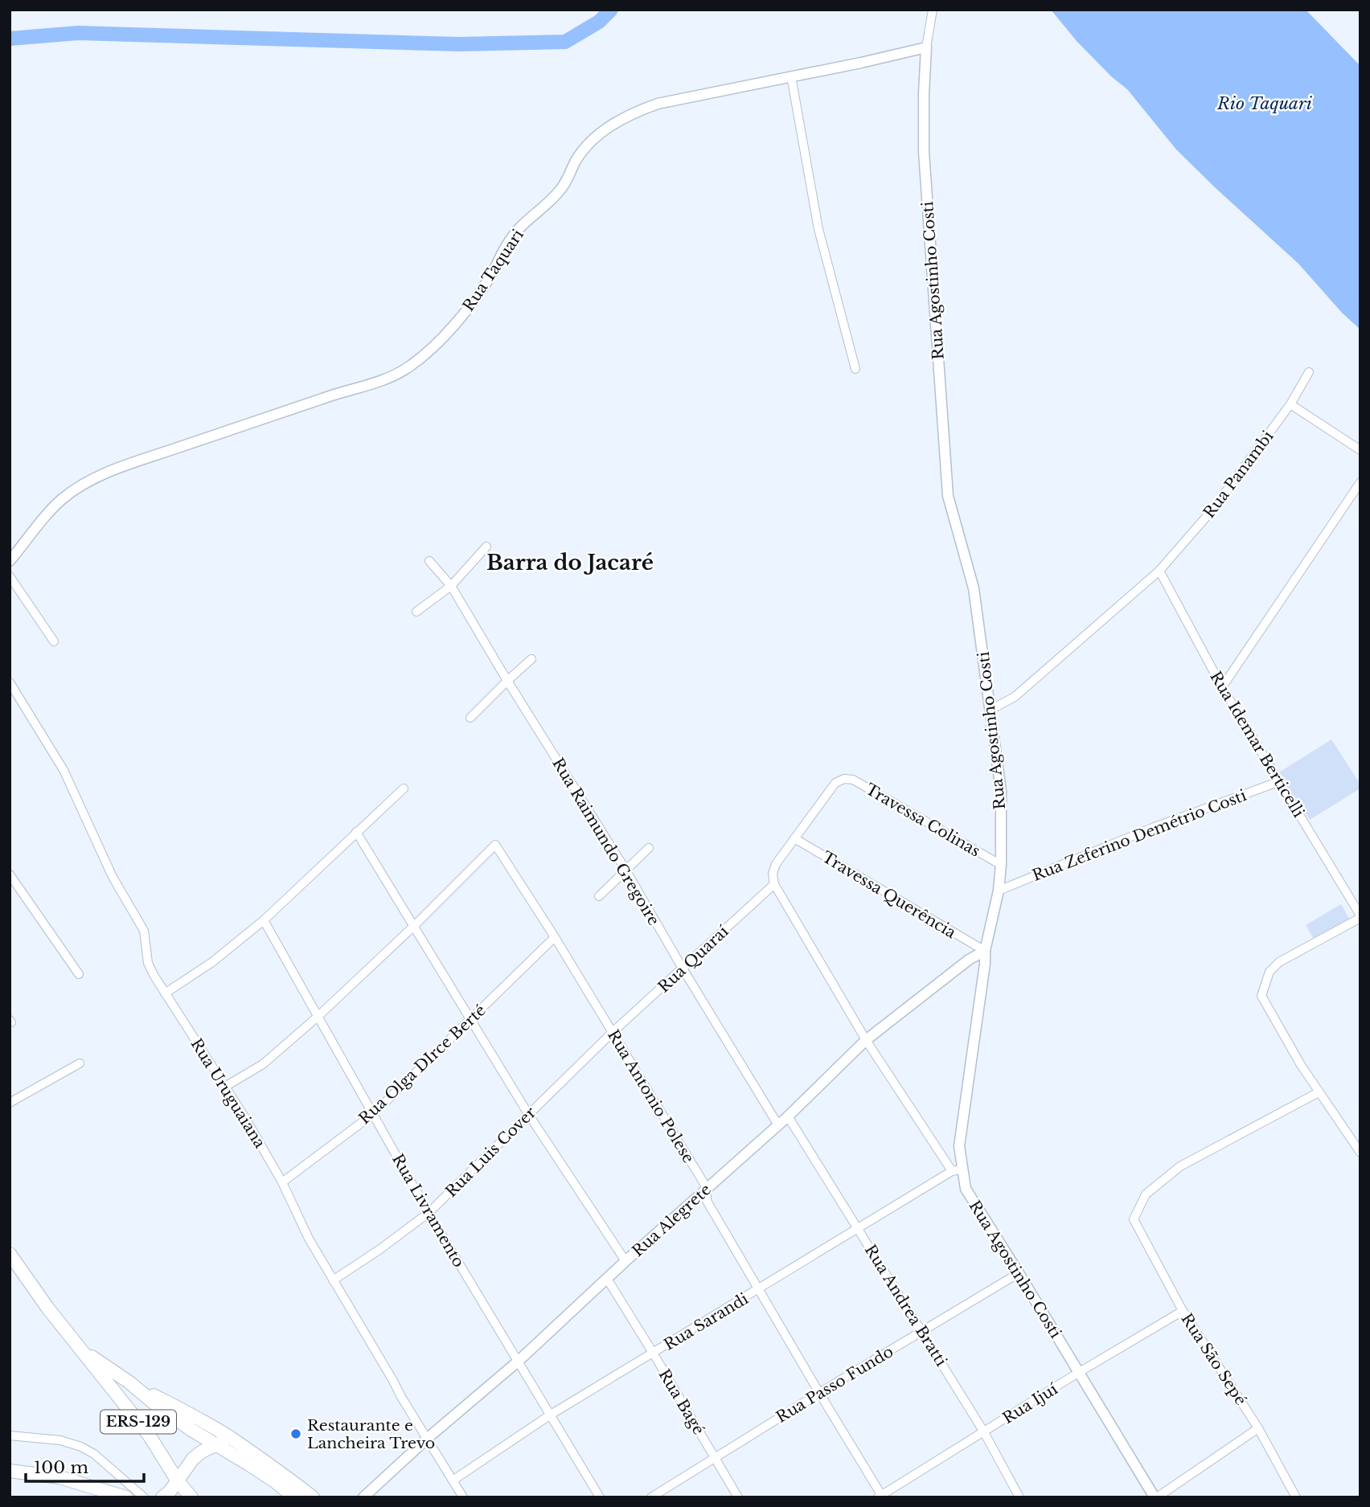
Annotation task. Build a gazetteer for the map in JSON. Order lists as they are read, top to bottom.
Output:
{
  "streets": {
    "main road": ["ERS-129"],
    "street": [
      "Rua Taquari",
      "Rua Agostinho Costi",
      "Rua Panambi",
      "Rua Idemar Berticelli",
      "Travessa Colinas",
      "Rua Zeferino Demétrio Costi",
      "Rua Raimundo Gregoire",
      "Travessa Querência",
      "Rua Quaraí",
      "Rua Olga DIrce Berté",
      "Rua Uruguaiana",
      "Rua Antonio Polese",
      "Rua Luis Cover",
      "Rua Livramento",
      "Rua Alegrete",
      "Rua Andrea Bratti",
      "Rua Sarandi",
      "Rua São Sepé",
      "Rua Passo Fundo",
      "Rua Bagé",
      "Rua Ijuí"
    ]
  },
  "crossings": [
    ["Rua Taquari", "Rua Agostinho Costi"],
    ["Rua Agostinho Costi", "Rua Panambi"],
    ["Rua Agostinho Costi", "Travessa Colinas"],
    ["Rua Agostinho Costi", "Rua Zeferino Demétrio Costi"],
    ["Rua Agostinho Costi", "Travessa Querência"],
    ["Rua Agostinho Costi", "Rua Alegrete"],
    ["Rua Agostinho Costi", "Rua Sarandi"],
    ["Rua Agostinho Costi", "Rua Passo Fundo"],
    ["Rua Agostinho Costi", "Rua Ijuí"],
    ["Rua Panambi", "Rua Idemar Berticelli"],
    ["Rua Idemar Berticelli", "Rua Zeferino Demétrio Costi"],
    ["Travessa Colinas", "Travessa Querência"],
    ["Rua Raimundo Gregoire", "Rua Quaraí"],
    ["Rua Raimundo Gregoire", "Rua Alegrete"],
    ["Travessa Querência", "Rua Alegrete"],
    ["Rua Quaraí", "Rua Antonio Polese"],
    ["Rua Quaraí", "Rua Luis Cover"],
    ["Rua Olga DIrce Berté", "Rua Uruguaiana"],
    ["Rua Olga DIrce Berté", "Rua Antonio Polese"],
    ["Rua Olga DIrce Berté", "Rua Livramento"],
    ["Rua Uruguaiana", "Rua Luis Cover"],
    ["Rua Uruguaiana", "Rua Alegrete"],
    ["Rua Uruguaiana", "Rua Sarandi"],
    ["Rua Antonio Polese", "Rua Luis Cover"],
    ["Rua Antonio Polese", "Rua Alegrete"],
    ["Rua Antonio Polese", "Rua Sarandi"],
    ["Rua Antonio Polese", "Rua Passo Fundo"],
    ["Rua Antonio Polese", "Rua Ijuí"],
    ["Rua Luis Cover", "Rua Livramento"],
    ["Rua Livramento", "Rua Alegrete"],
    ["Rua Livramento", "Rua Sarandi"],
    ["Rua Alegrete", "Rua Andrea Bratti"],
    ["Rua Alegrete", "Rua Bagé"],
    ["Rua Andrea Bratti", "Rua Sarandi"],
    ["Rua Andrea Bratti", "Rua Passo Fundo"],
    ["Rua Andrea Bratti", "Rua Ijuí"],
    ["Rua Sarandi", "Rua Bagé"],
    ["Rua São Sepé", "Rua Ijuí"],
    ["Rua Passo Fundo", "Rua Bagé"]
  ],
  "districts": ["Barra do Jacaré"],
  "water": ["Rio Taquari"],
  "places": ["Restaurante e Lancheira Trevo"],
  "scale_bar": "100 m"
}
